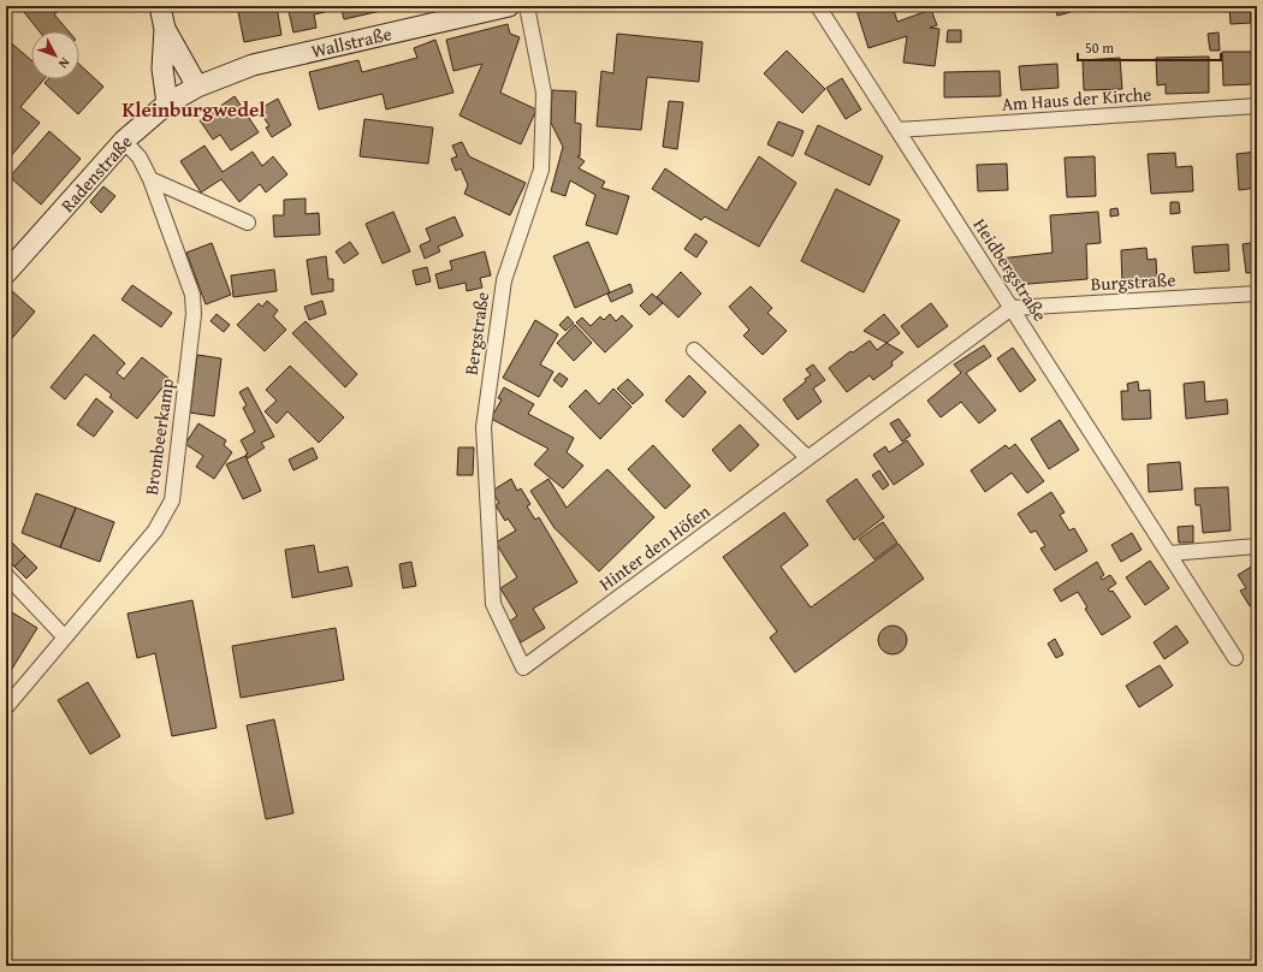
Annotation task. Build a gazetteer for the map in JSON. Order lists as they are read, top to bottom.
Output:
{
  "streets": {
    "street": [
      "Wallstraße",
      "Am Haus der Kirche",
      "Radenstraße",
      "Heidbergstraße",
      "Burgstraße",
      "Bergstraße",
      "Brombeerkamp",
      "Hinter den Höfen"
    ]
  },
  "crossings": [
    ["Wallstraße", "Radenstraße"],
    ["Am Haus der Kirche", "Heidbergstraße"],
    ["Radenstraße", "Brombeerkamp"],
    ["Heidbergstraße", "Burgstraße"],
    ["Heidbergstraße", "Hinter den Höfen"],
    ["Burgstraße", "Hinter den Höfen"],
    ["Bergstraße", "Hinter den Höfen"]
  ],
  "districts": ["Kleinburgwedel"],
  "scale_bar": "50 m",
  "north": "bottom right"
}
